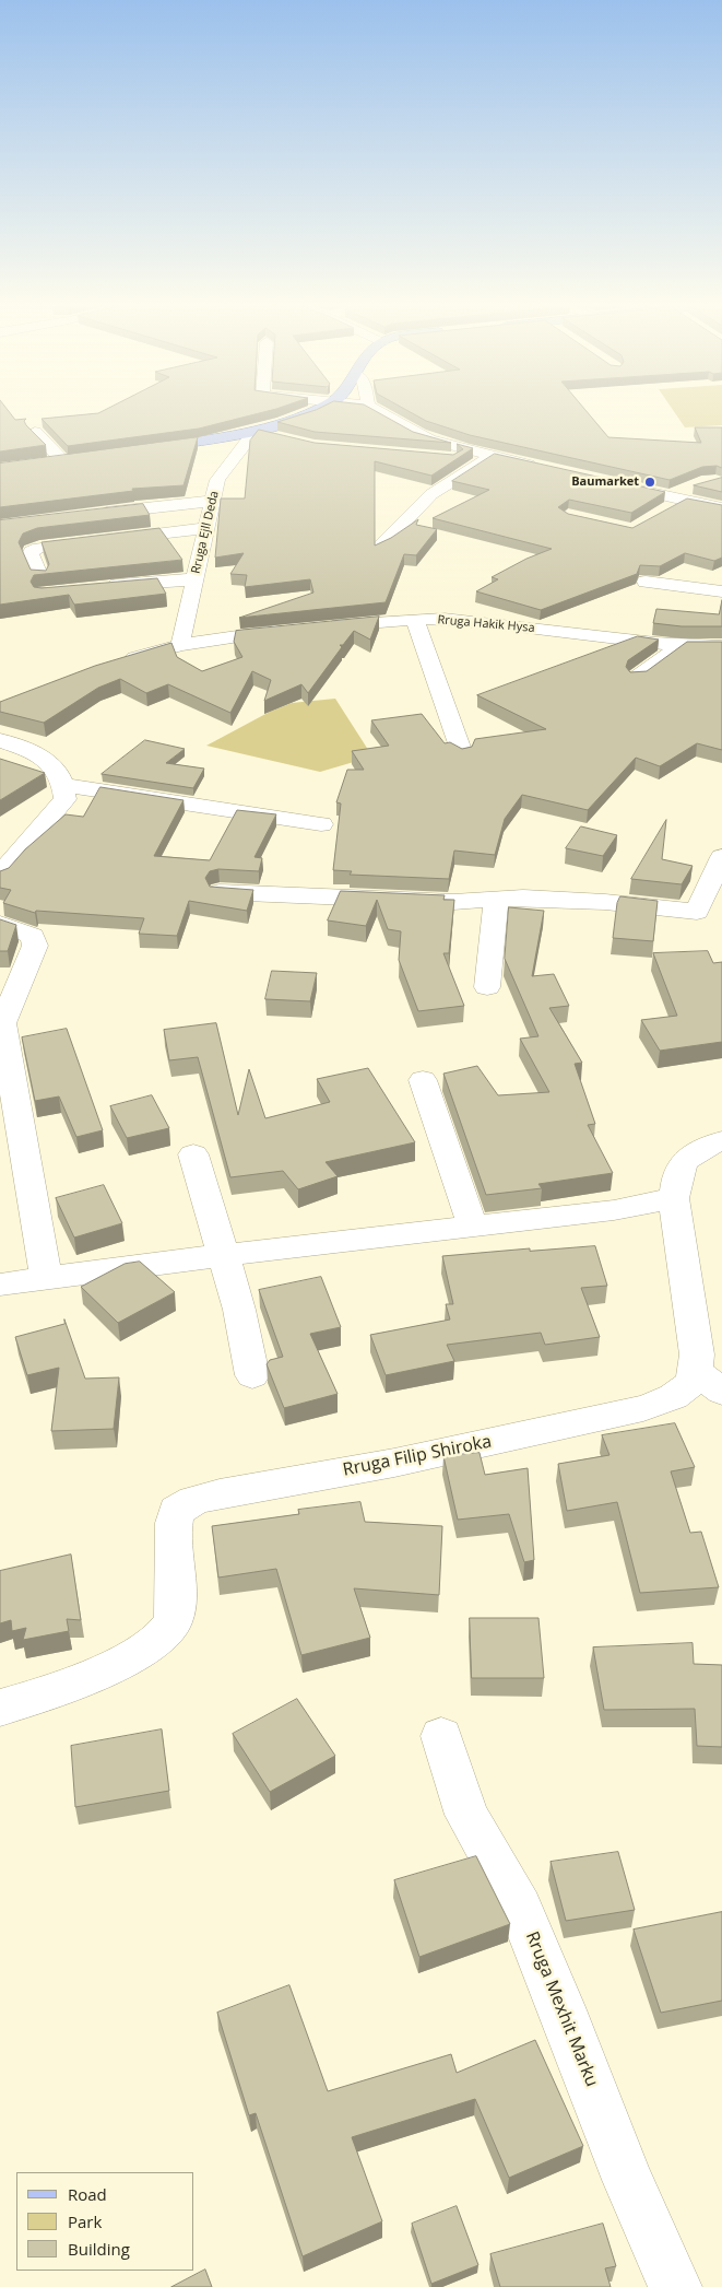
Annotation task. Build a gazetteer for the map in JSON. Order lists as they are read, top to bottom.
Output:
{
  "streets": {
    "street": [
      "Rruga Ejll Deda",
      "Rruga Hakik Hysa",
      "Rruga Filip Shiroka",
      "Rruga Mexhit Marku"
    ]
  },
  "places": ["Baumarket"],
  "legend": ["Road", "Park", "Building"]
}
